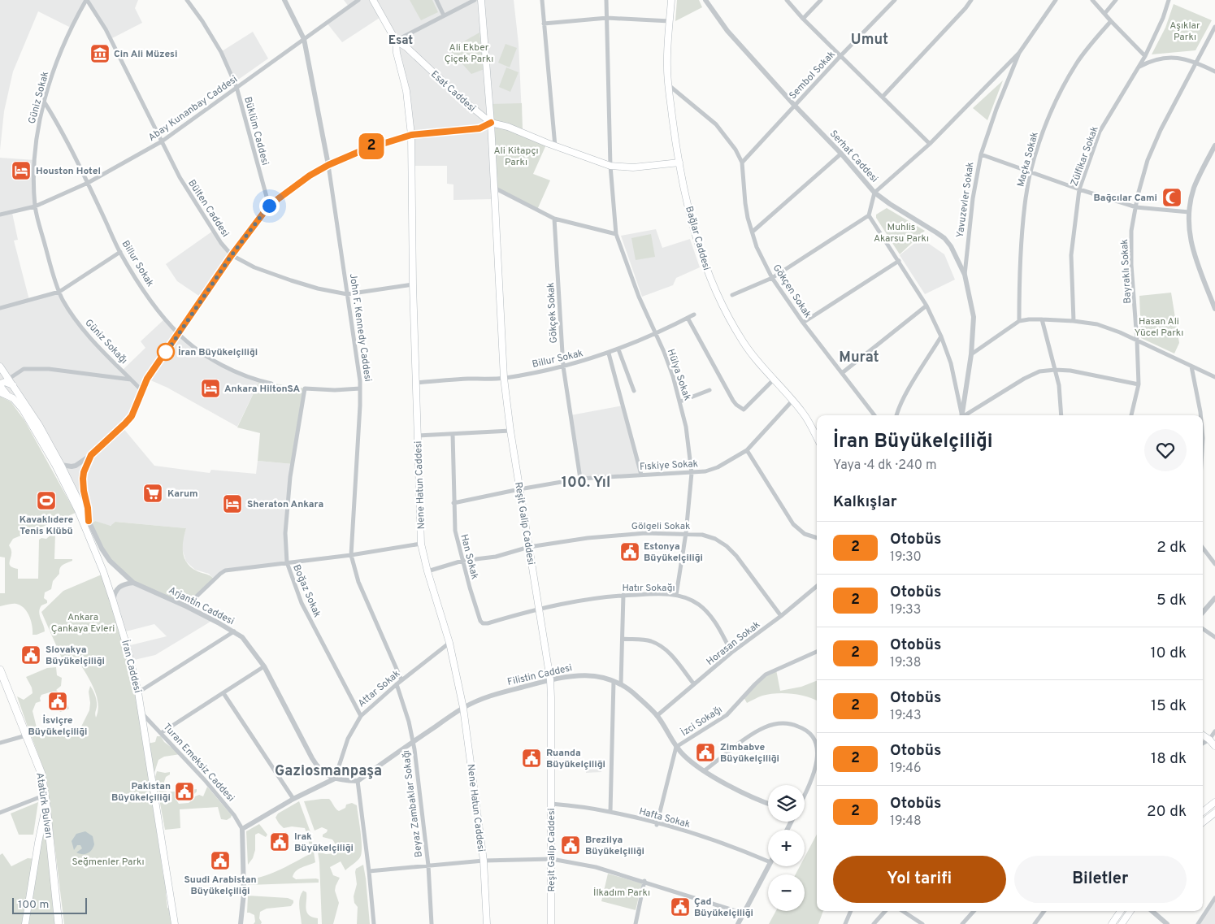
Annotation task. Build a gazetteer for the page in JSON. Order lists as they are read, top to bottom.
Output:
{
  "streets": {
    "main road": [
      "Esat Caddesi",
      "Bağlar Caddesi",
      "Nene Hatun Caddesi",
      "Reşit Galip Caddesi",
      "İran Caddesi",
      "Atatürk Bulvarı"
    ],
    "street": [
      "Sembol Sokak",
      "Güniz Sokak",
      "Abay Kunanbay Caddesi",
      "Büklüm Caddesi",
      "Serhat Caddesi",
      "Zülfikar Sokak",
      "Maçka Sokak",
      "Yavuzevler Sokak",
      "Bülten Caddesi",
      "Billur Sokak",
      "Bayraklı Sokak",
      "Gökçen Sokak",
      "Gökçek Sokak",
      "John F. Kennedy Caddesi",
      "Güniz Sokağı",
      "Hülya Sokak",
      "Fıskiye Sokak",
      "Gölgeli Sokak",
      "Han Sokak",
      "Hatır Sokağı",
      "Boğaz Sokak",
      "Arjantin Caddesi",
      "Horasan Sokak",
      "Filistin Caddesi",
      "Attar Sokak",
      "İzci Sokağı",
      "Turan Emeksiz Caddesi",
      "Beyaz Zambaklar Sokağı",
      "Hafta Sokak"
    ]
  },
  "crossings": [
    ["Sembol Sokak", "Serhat Caddesi"],
    ["Sembol Sokak", "Gökçen Sokak"],
    ["Esat Caddesi", "Bağlar Caddesi"],
    ["Esat Caddesi", "Hülya Sokak"],
    ["Esat Caddesi", "Nene Hatun Caddesi"],
    ["Esat Caddesi", "Reşit Galip Caddesi"],
    ["Güniz Sokak", "Abay Kunanbay Caddesi"],
    ["Güniz Sokak", "Bülten Caddesi"],
    ["Güniz Sokak", "Billur Sokak"],
    ["Güniz Sokak", "Güniz Sokağı"],
    ["Abay Kunanbay Caddesi", "Büklüm Caddesi"],
    ["Abay Kunanbay Caddesi", "Bülten Caddesi"],
    ["Abay Kunanbay Caddesi", "Billur Sokak"],
    ["Abay Kunanbay Caddesi", "John F. Kennedy Caddesi"],
    ["Abay Kunanbay Caddesi", "Güniz Sokağı"],
    ["Bülten Caddesi", "John F. Kennedy Caddesi"],
    ["Bülten Caddesi", "Nene Hatun Caddesi"],
    ["Bağlar Caddesi", "Gökçen Sokak"],
    ["Bağlar Caddesi", "Fıskiye Sokak"],
    ["Billur Sokak", "Gökçek Sokak"],
    ["Billur Sokak", "Hülya Sokak"],
    ["Billur Sokak", "Nene Hatun Caddesi"],
    ["Billur Sokak", "Reşit Galip Caddesi"],
    ["Gökçek Sokak", "Fıskiye Sokak"],
    ["John F. Kennedy Caddesi", "Boğaz Sokak"],
    ["John F. Kennedy Caddesi", "Attar Sokak"],
    ["Hülya Sokak", "Fıskiye Sokak"],
    ["Hülya Sokak", "Gölgeli Sokak"],
    ["Hülya Sokak", "Hatır Sokağı"],
    ["Fıskiye Sokak", "Reşit Galip Caddesi"],
    ["Fıskiye Sokak", "Han Sokak"],
    ["Nene Hatun Caddesi", "Gölgeli Sokak"],
    ["Nene Hatun Caddesi", "Filistin Caddesi"],
    ["Nene Hatun Caddesi", "Attar Sokak"],
    ["Reşit Galip Caddesi", "Gölgeli Sokak"],
    ["Reşit Galip Caddesi", "Han Sokak"],
    ["Reşit Galip Caddesi", "Hatır Sokağı"],
    ["Reşit Galip Caddesi", "Filistin Caddesi"],
    ["Reşit Galip Caddesi", "Hafta Sokak"],
    ["Gölgeli Sokak", "Han Sokak"],
    ["Gölgeli Sokak", "Horasan Sokak"],
    ["Han Sokak", "Hatır Sokağı"],
    ["Hatır Sokağı", "Horasan Sokak"],
    ["Boğaz Sokak", "Attar Sokak"],
    ["Arjantin Caddesi", "Attar Sokak"],
    ["Horasan Sokak", "Filistin Caddesi"],
    ["İran Caddesi", "Turan Emeksiz Caddesi"],
    ["Filistin Caddesi", "İzci Sokağı"],
    ["Filistin Caddesi", "Beyaz Zambaklar Sokağı"],
    ["Attar Sokak", "Beyaz Zambaklar Sokağı"],
    ["İzci Sokağı", "Hafta Sokak"]
  ],
  "districts": [
    "Umut",
    "Esat",
    "Murat",
    "100. Yıl",
    "Gaziosmanpaşa"
  ],
  "parks": [
    "Aşıklar Parkı",
    "Ali Ekber Çiçek Parkı",
    "Ali Kitapçı Parkı",
    "Muhlis Akarsu Parkı",
    "Hasan Ali Yücel Parkı",
    "Ankara Çankaya Evleri",
    "Seğmenler Parkı",
    "İlkadım Parkı"
  ],
  "places": {
    "museum": ["Cin Ali Müzesi"],
    "hotel": ["Houston Hotel", "Ankara HiltonSA", "Sheraton Ankara"],
    "mosque": ["Bağcılar Cami"],
    "other": ["İran Büyükelçiliği"],
    "supermarket": ["Karum"],
    "sports": ["Kavaklıdere Tenis Klübü"],
    "public building": [
      "Estonya Büyükelçiliği",
      "Slovakya Büyükelçiliği",
      "İsviçre Büyükelçiliği",
      "Zimbabve Büyükelçiliği",
      "Ruanda Büyükelçiliği",
      "Pakistan Büyükelçiliği",
      "Irak Büyükelçiliği",
      "Brezilya Büyükelçiliği",
      "Suudi Arabistan Büyükelçiliği",
      "Çad Büyükelçiliği"
    ]
  },
  "lines": ["bus line 2"],
  "scale_bar": "100 m",
  "page": {
    "on_map": "2",
    "heading": [
      ["İran Büyükelçiliği", "Yaya · 4 dk · 240 m"],
      "Kalkışlar"
    ],
    "list": [
      {
        "mark": "2",
        "name": "Otobüs",
        "note": "19:30",
        "value": "2 dk"
      },
      {
        "mark": "2",
        "name": "Otobüs",
        "note": "19:33",
        "value": "5 dk"
      },
      {
        "mark": "2",
        "name": "Otobüs",
        "note": "19:38",
        "value": "10 dk"
      },
      {
        "mark": "2",
        "name": "Otobüs",
        "note": "19:43",
        "value": "15 dk"
      },
      {
        "mark": "2",
        "name": "Otobüs",
        "note": "19:46",
        "value": "18 dk"
      },
      {
        "mark": "2",
        "name": "Otobüs",
        "note": "19:48",
        "value": "20 dk"
      }
    ],
    "map_buttons": ["+", "−"],
    "buttons": ["Yol tarifi", "Biletler"],
    "scale": "100 m"
  }
}
